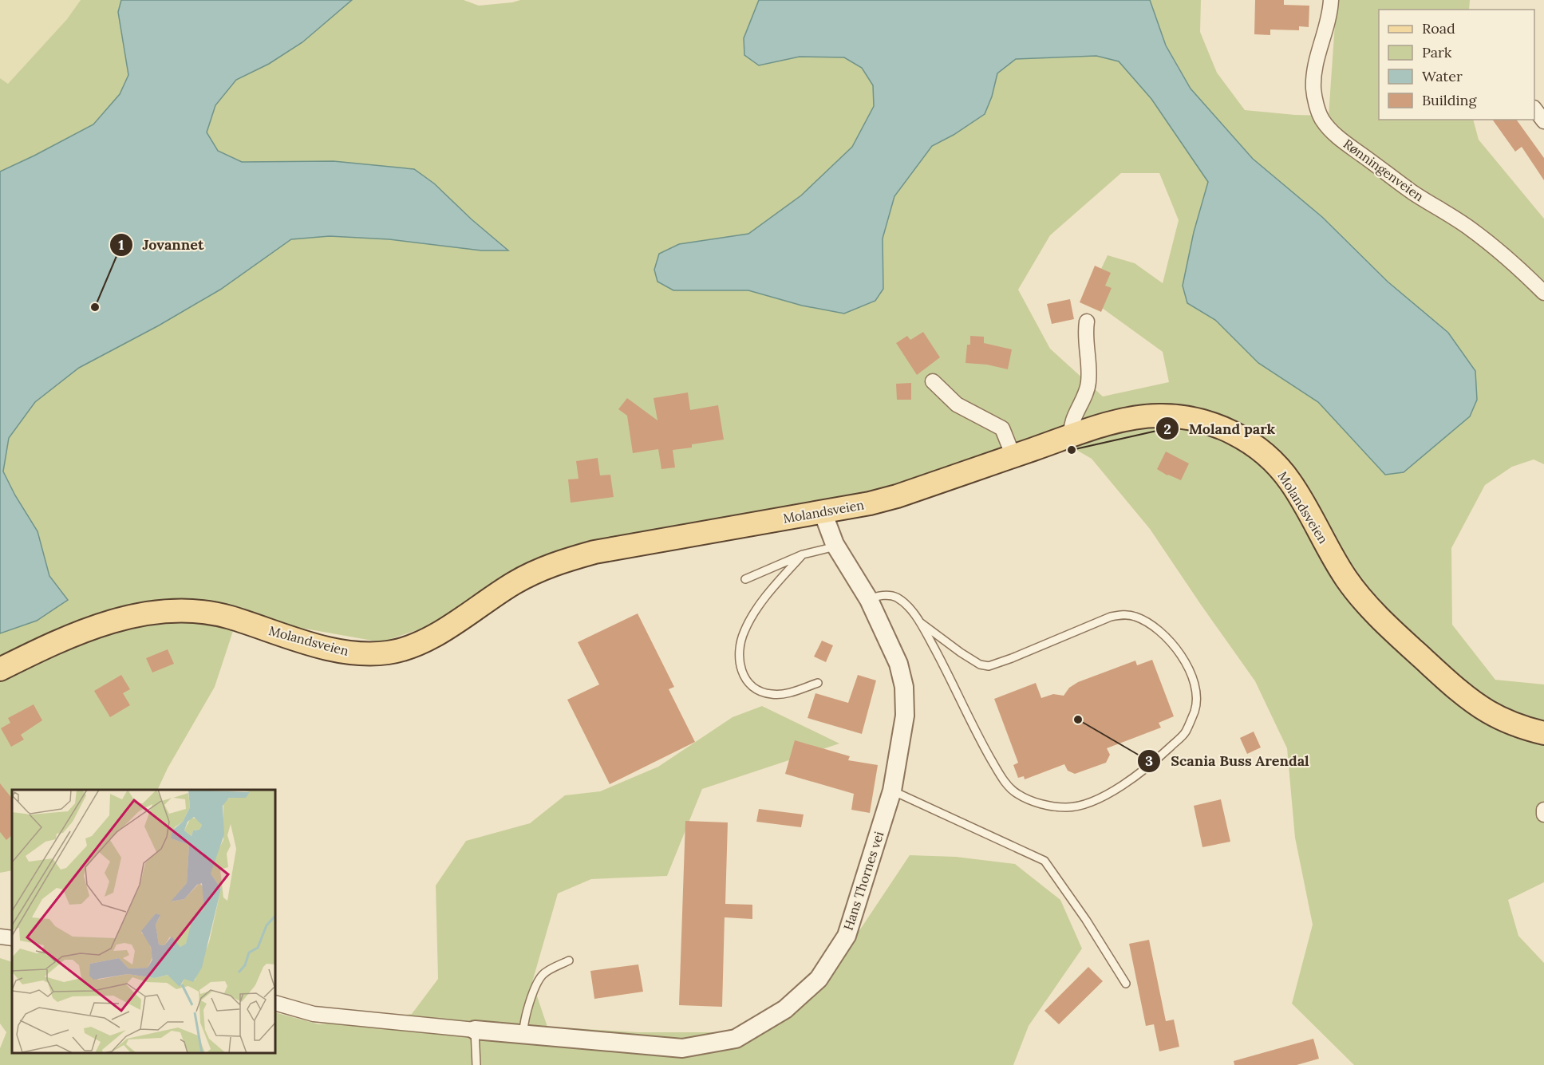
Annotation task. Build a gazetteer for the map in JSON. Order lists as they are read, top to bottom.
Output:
{
  "streets": {
    "main road": ["Molandsveien"],
    "street": ["Rønningenveien", "Hans Thornes vei"]
  },
  "crossings": [
    ["Molandsveien", "Hans Thornes vei"]
  ],
  "places": ["Jovannet", "Moland park", "Scania Buss Arendal"],
  "legend": [
    "Road",
    "Park",
    "Water",
    "Building"
  ]
}
